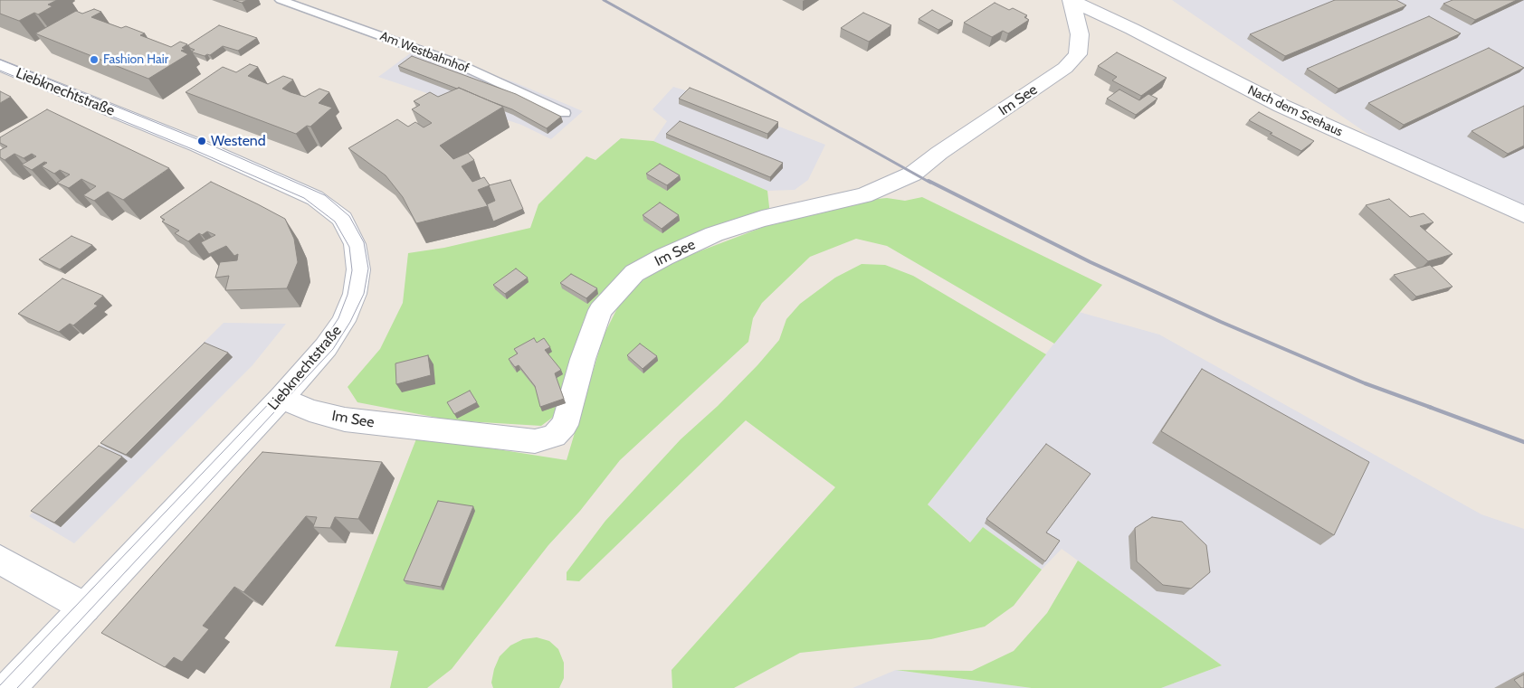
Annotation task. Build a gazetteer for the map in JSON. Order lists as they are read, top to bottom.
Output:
{
  "streets": {
    "street": ["Liebknechtstraße", "Im See", "Nach dem Seehaus"],
    "lane": ["Am Westbahnhof"]
  },
  "crossings": [
    ["Liebknechtstraße", "Im See"],
    ["Im See", "Nach dem Seehaus"]
  ],
  "places": ["Fashion Hair", "Westend"]
}
